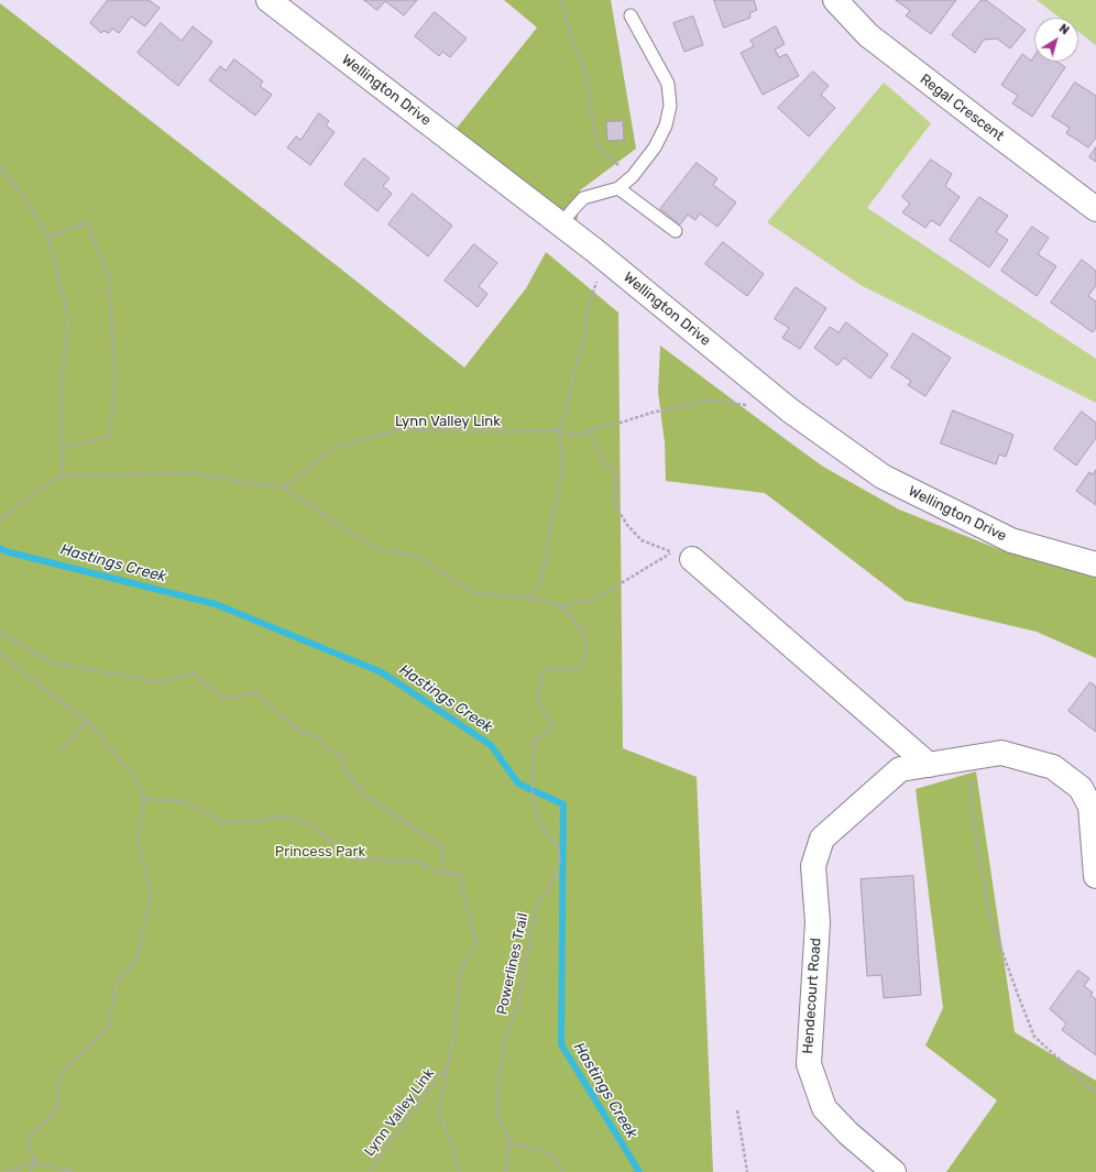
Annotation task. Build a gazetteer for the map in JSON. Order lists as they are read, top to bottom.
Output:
{
  "streets": {
    "street": ["Wellington Drive", "Regal Crescent", "Hendecourt Road"],
    "path": ["Lynn Valley Link", "Powerlines Trail"]
  },
  "water": ["Hastings Creek"],
  "parks": ["Princess Park"],
  "north": "top right"
}
